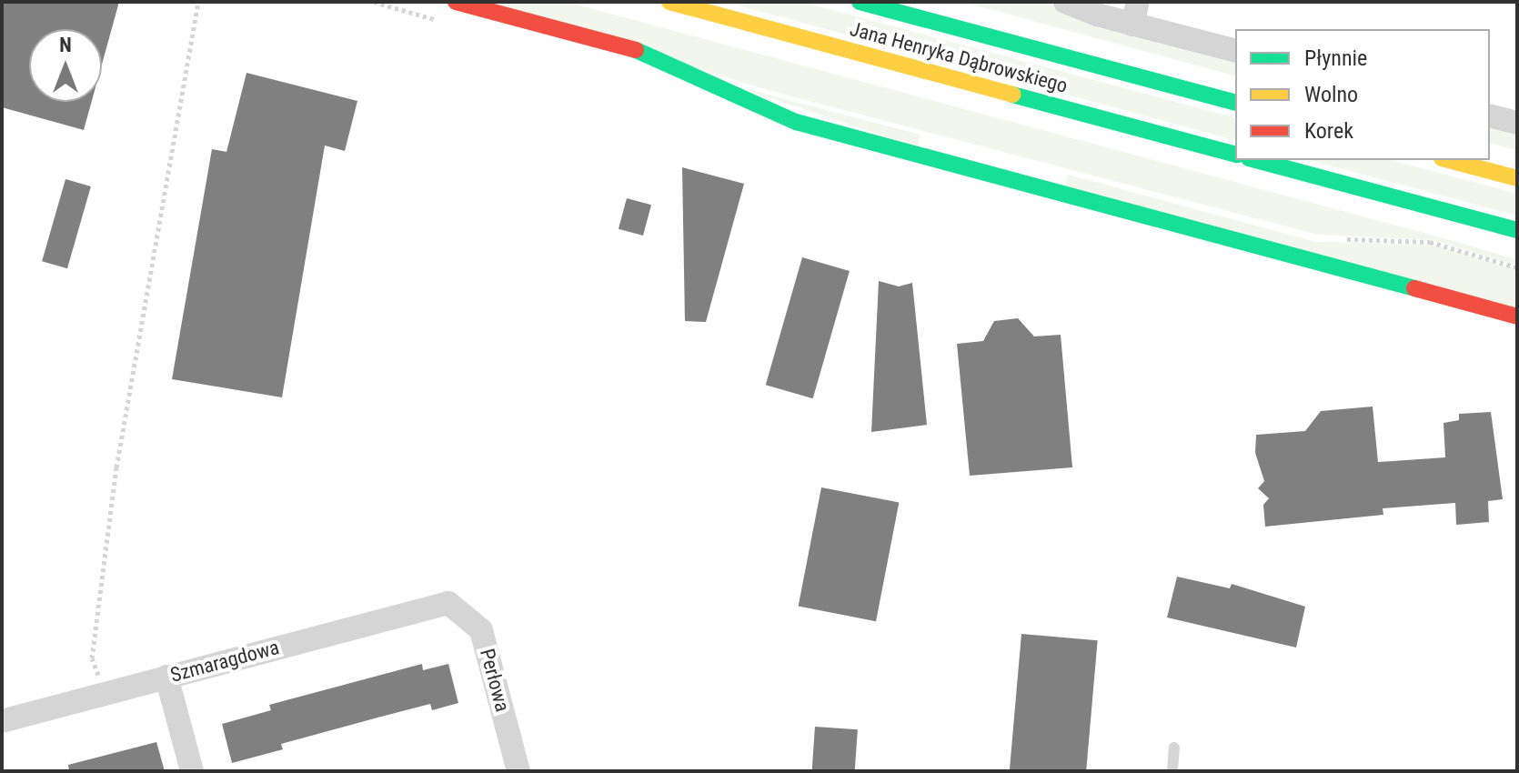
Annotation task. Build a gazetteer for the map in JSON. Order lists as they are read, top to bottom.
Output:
{
  "streets": {
    "main road": ["Jana Henryka Dąbrowskiego"],
    "street": ["Szmaragdowa", "Perłowa"]
  },
  "crossings": [
    ["Szmaragdowa", "Perłowa"]
  ],
  "legend": ["Płynnie", "Wolno", "Korek"],
  "north": "top"
}
